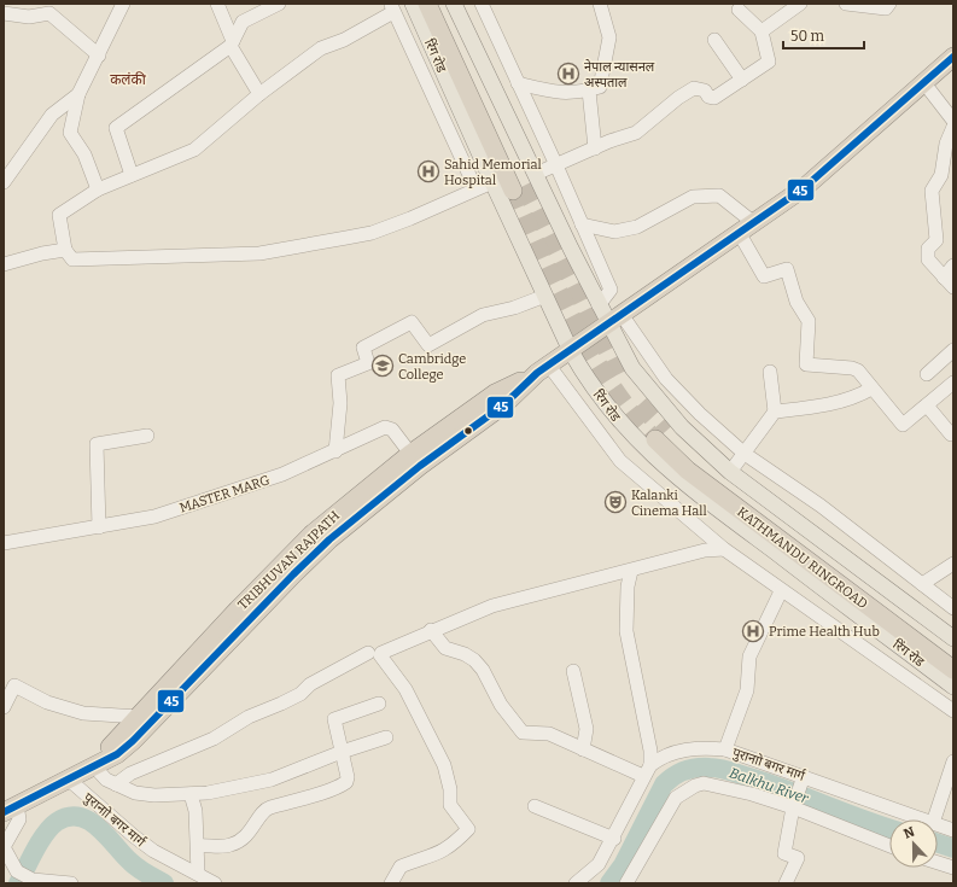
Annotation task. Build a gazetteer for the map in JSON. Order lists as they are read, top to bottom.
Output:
{
  "streets": {
    "highway": ["KATHMANDU RINGROAD", "TRIBHUVAN RAJPATH"],
    "main road": ["रिंग रोड"],
    "street": ["MASTER MARG", "पुरानाो बगर मार्ग"]
  },
  "crossings": [
    ["रिंग रोड", "TRIBHUVAN RAJPATH"],
    ["MASTER MARG", "TRIBHUVAN RAJPATH"],
    ["TRIBHUVAN RAJPATH", "पुरानाो बगर मार्ग"]
  ],
  "districts": ["कलंकी"],
  "water": ["Balkhu River"],
  "places": {
    "hospital": ["नेपाल न्यासनल अस्पताल", "Sahid Memorial Hospital", "Prime Health Hub"],
    "school or university": ["Cambridge College"],
    "theatre": ["Kalanki Cinema Hall"]
  },
  "lines": ["transit line 45"],
  "scale_bar": "50 m",
  "north": "top"
}
